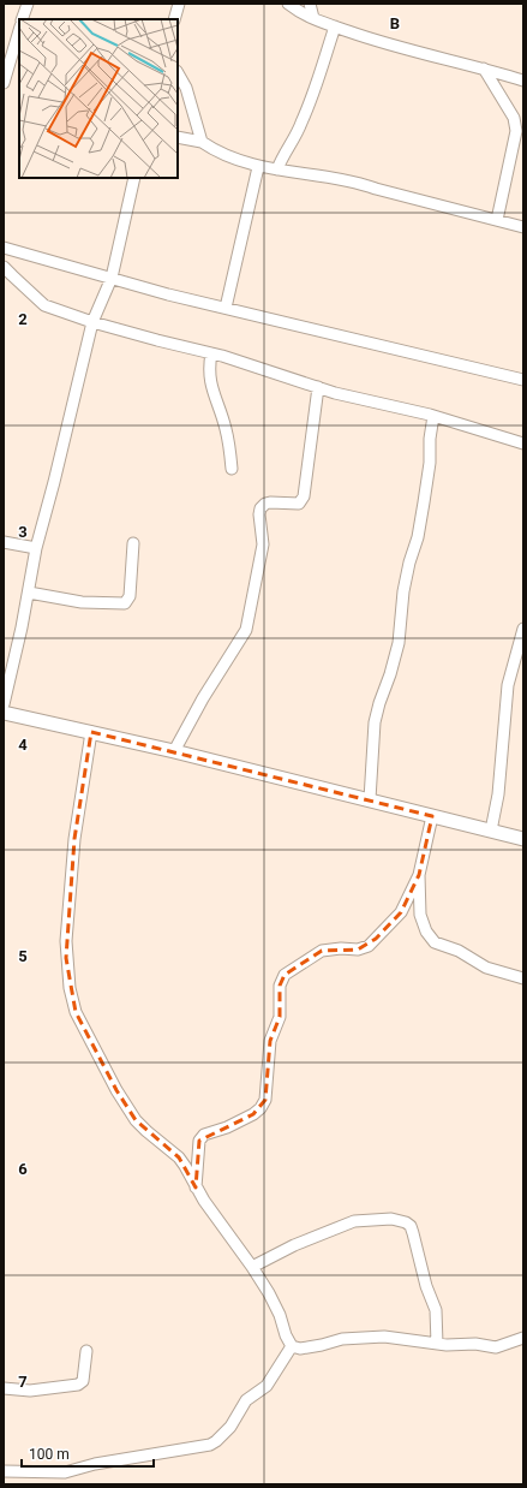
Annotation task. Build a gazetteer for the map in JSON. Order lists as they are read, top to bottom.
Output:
{
  "scale_bar": "100 m",
  "grid": {
    "columns": ["B"],
    "rows": [
      "2",
      "3",
      "4",
      "5",
      "6",
      "7"
    ]
  }
}
